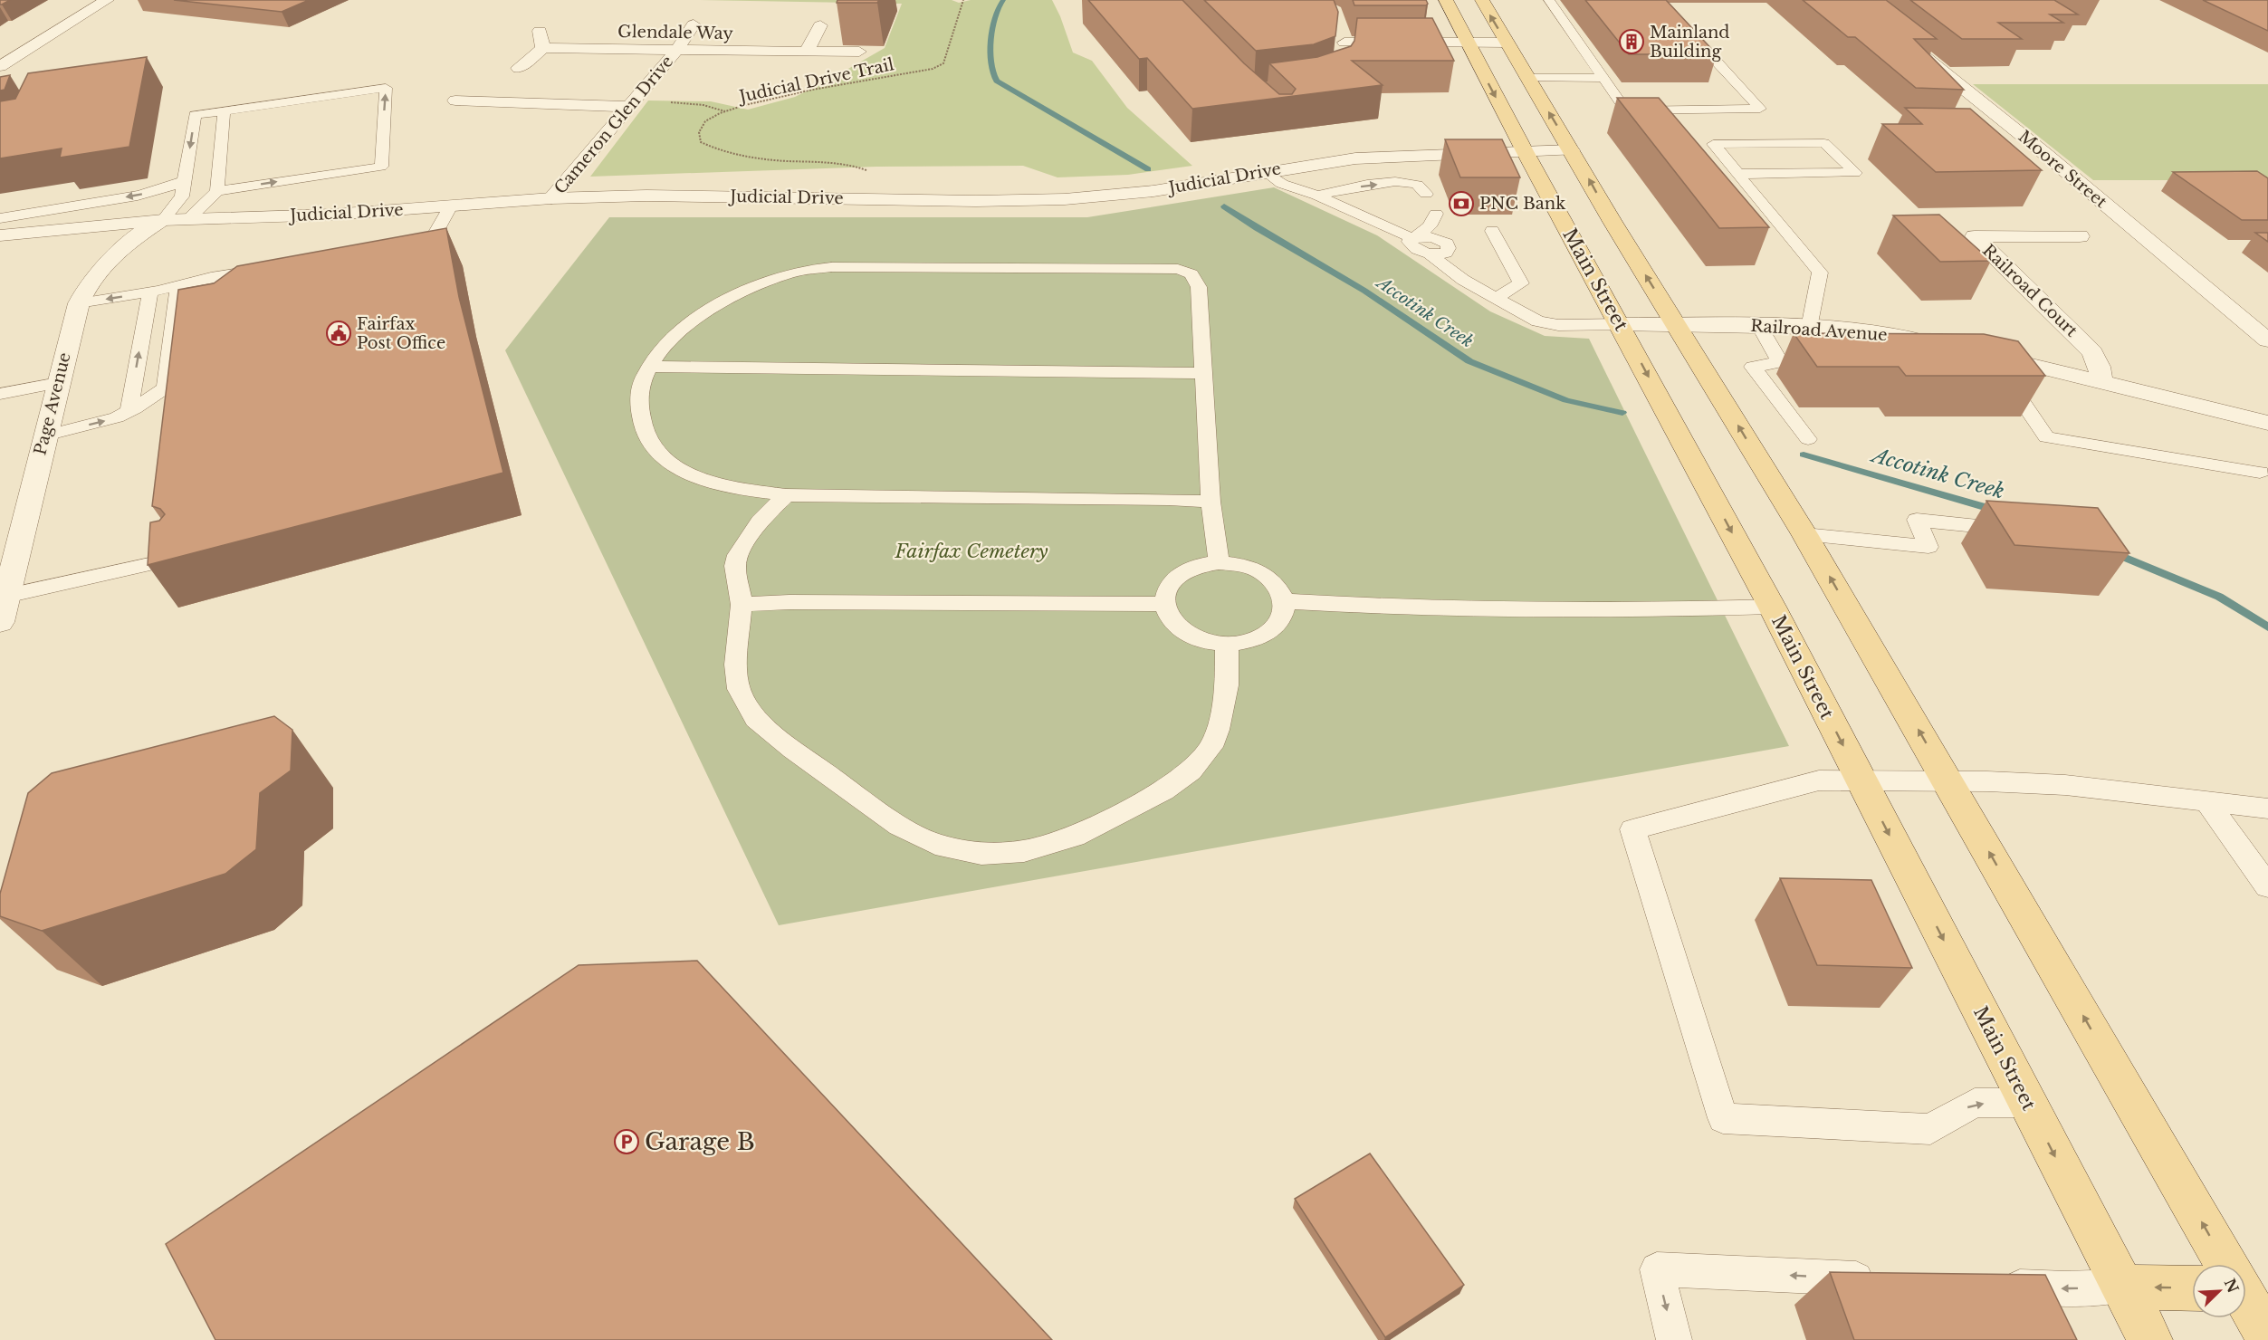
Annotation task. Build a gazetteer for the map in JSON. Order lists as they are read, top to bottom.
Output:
{
  "streets": {
    "main road": ["Main Street"],
    "street": [
      "Glendale Way",
      "Cameron Glen Drive",
      "Moore Street",
      "Judicial Drive",
      "Railroad Court",
      "Railroad Avenue",
      "Page Avenue"
    ],
    "path": ["Judicial Drive Trail"]
  },
  "crossings": [
    ["Glendale Way", "Cameron Glen Drive"],
    ["Cameron Glen Drive", "Judicial Drive"],
    ["Judicial Drive", "Main Street"],
    ["Judicial Drive", "Page Avenue"],
    ["Main Street", "Railroad Avenue"]
  ],
  "water": ["Accotink Creek"],
  "parks": ["Fairfax Cemetery"],
  "places": {
    "building": ["Mainland Building"],
    "bank": ["PNC Bank"],
    "public building": ["Fairfax Post Office"],
    "parking": ["Garage B"]
  },
  "north": "top right"
}
